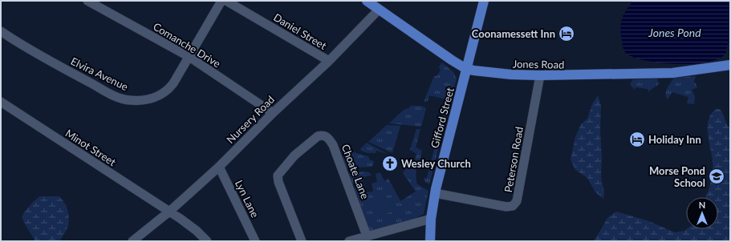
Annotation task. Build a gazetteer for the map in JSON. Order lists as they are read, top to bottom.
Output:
{
  "streets": {
    "main road": ["Jones Road", "Gifford Street"],
    "street": [
      "Daniel Street",
      "Comanche Drive",
      "Elvira Avenue",
      "Nursery Road",
      "Minot Street",
      "Peterson Road",
      "Choate Lane",
      "Lyn Lane"
    ]
  },
  "crossings": [
    ["Daniel Street", "Nursery Road"],
    ["Comanche Drive", "Elvira Avenue"],
    ["Comanche Drive", "Nursery Road"],
    ["Jones Road", "Gifford Street"],
    ["Jones Road", "Nursery Road"],
    ["Jones Road", "Peterson Road"],
    ["Gifford Street", "Peterson Road"],
    ["Nursery Road", "Minot Street"],
    ["Nursery Road", "Lyn Lane"]
  ],
  "water": ["Jones Pond"],
  "places": {
    "hotel": ["Coonamessett Inn", "Holiday Inn"],
    "church": ["Wesley Church"],
    "school or university": ["Morse Pond School"]
  },
  "north": "top"
}
